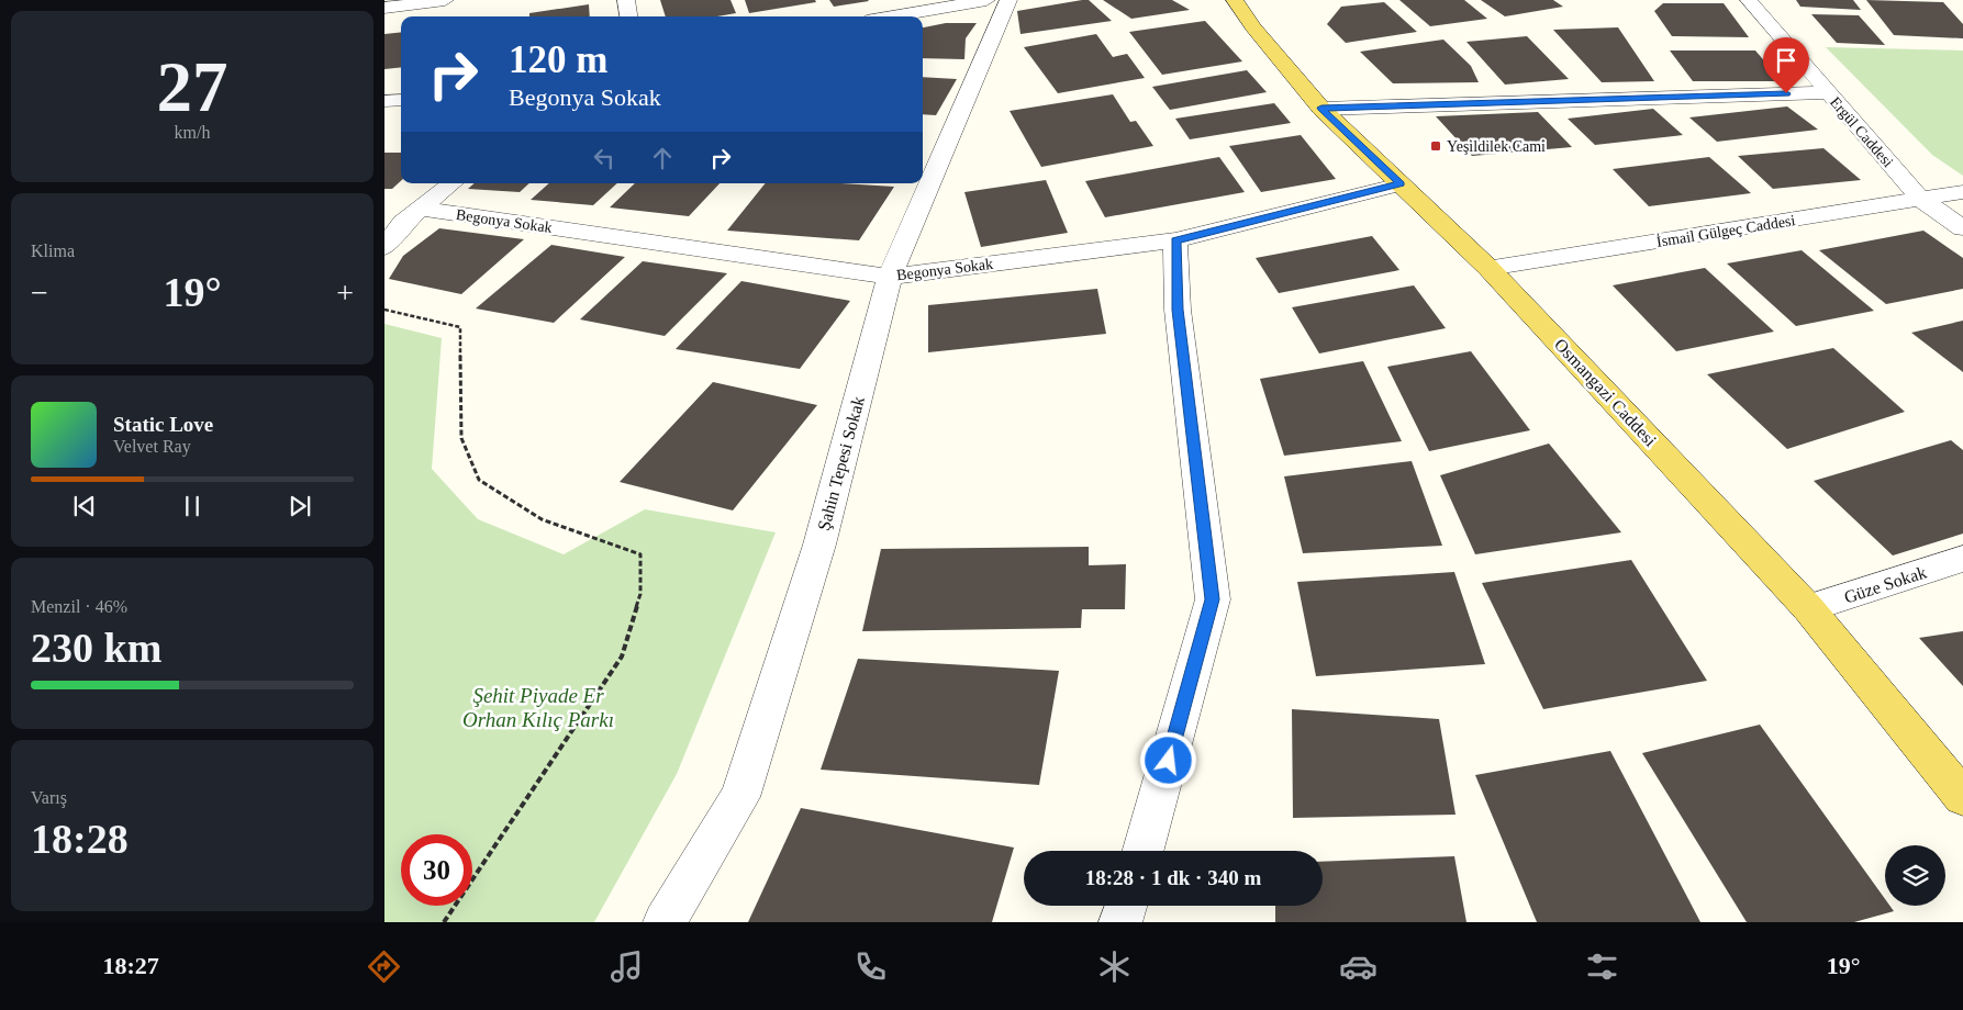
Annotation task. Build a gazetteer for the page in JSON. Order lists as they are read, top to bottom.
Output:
{
  "streets": {
    "main road": ["Osmangazi Caddesi"],
    "street": [
      "Ergül Caddesi",
      "Begonya Sokak",
      "İsmail Gülgeç Caddesi",
      "Şahin Tepesi Sokak",
      "Güze Sokak"
    ]
  },
  "crossings": [
    ["Ergül Caddesi", "İsmail Gülgeç Caddesi"],
    ["Begonya Sokak", "Osmangazi Caddesi"],
    ["Begonya Sokak", "Şahin Tepesi Sokak"],
    ["İsmail Gülgeç Caddesi", "Osmangazi Caddesi"],
    ["Osmangazi Caddesi", "Güze Sokak"]
  ],
  "parks": ["Şehit Piyade Er Orhan Kılıç Parkı"],
  "places": {
    "transit": ["Yeşildilek Cami"]
  },
  "page": {
    "tile": [
      ["27", "km/h"],
      "Klima",
      ["Menzil · 46%", "230 km"],
      ["Varış", "18:28"]
    ],
    "turn": ["120 m", "Begonya Sokak"],
    "heat": ["−", "19°", "+"],
    "song": ["Static Love", "Velvet Ray"],
    "limit": "30",
    "trip": "18:28 · 1 dk · 340 m",
    "tabs": ["18:27", "19°"]
  }
}
